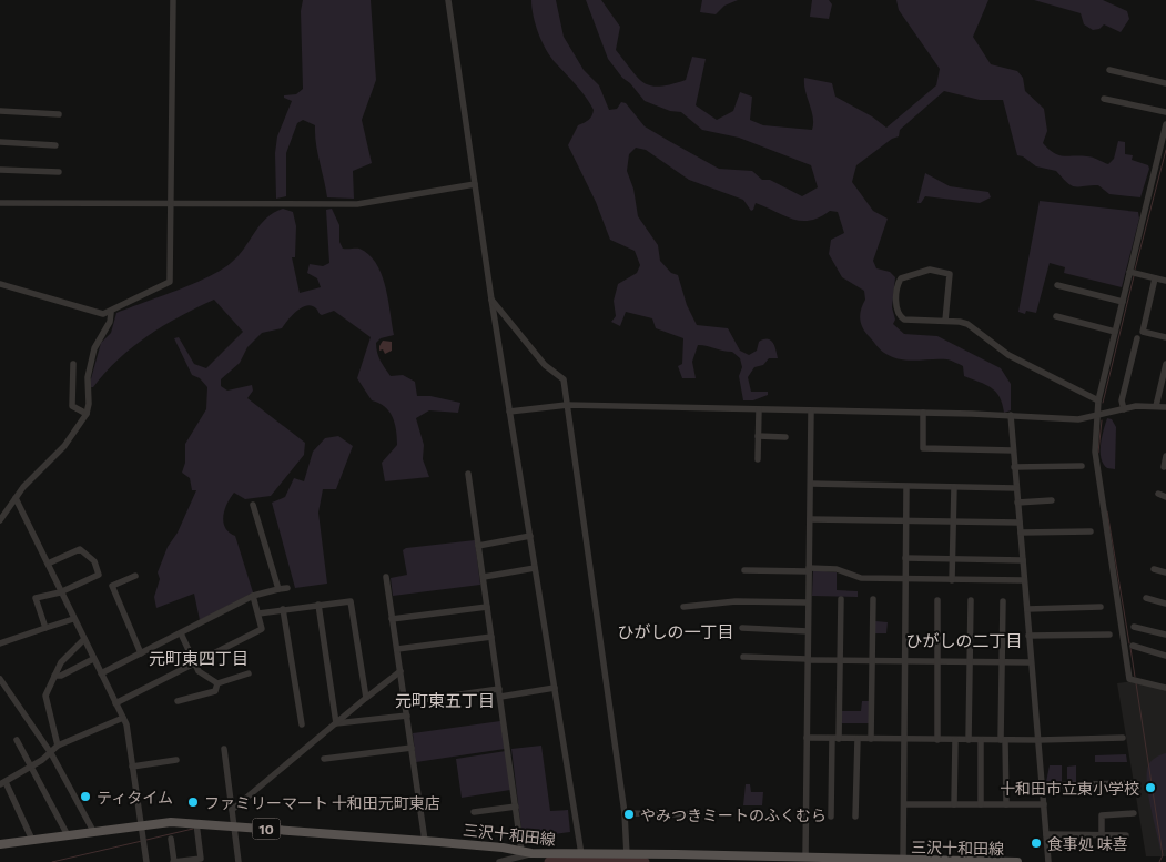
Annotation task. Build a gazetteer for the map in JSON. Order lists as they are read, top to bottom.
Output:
{
  "streets": {
    "main road": ["10", "三沢十和田線"]
  },
  "crossings": [
    ["10", "三沢十和田線"]
  ],
  "districts": [
    "ひがしの一丁目",
    "ひがしの二丁目",
    "元町東四丁目",
    "元町東五丁目"
  ],
  "places": [
    "十和田市立東小学校",
    "ティタイム",
    "ファミリーマート 十和田元町東店",
    "やみつきミートのふくむら",
    "食事処 味喜"
  ]
}
